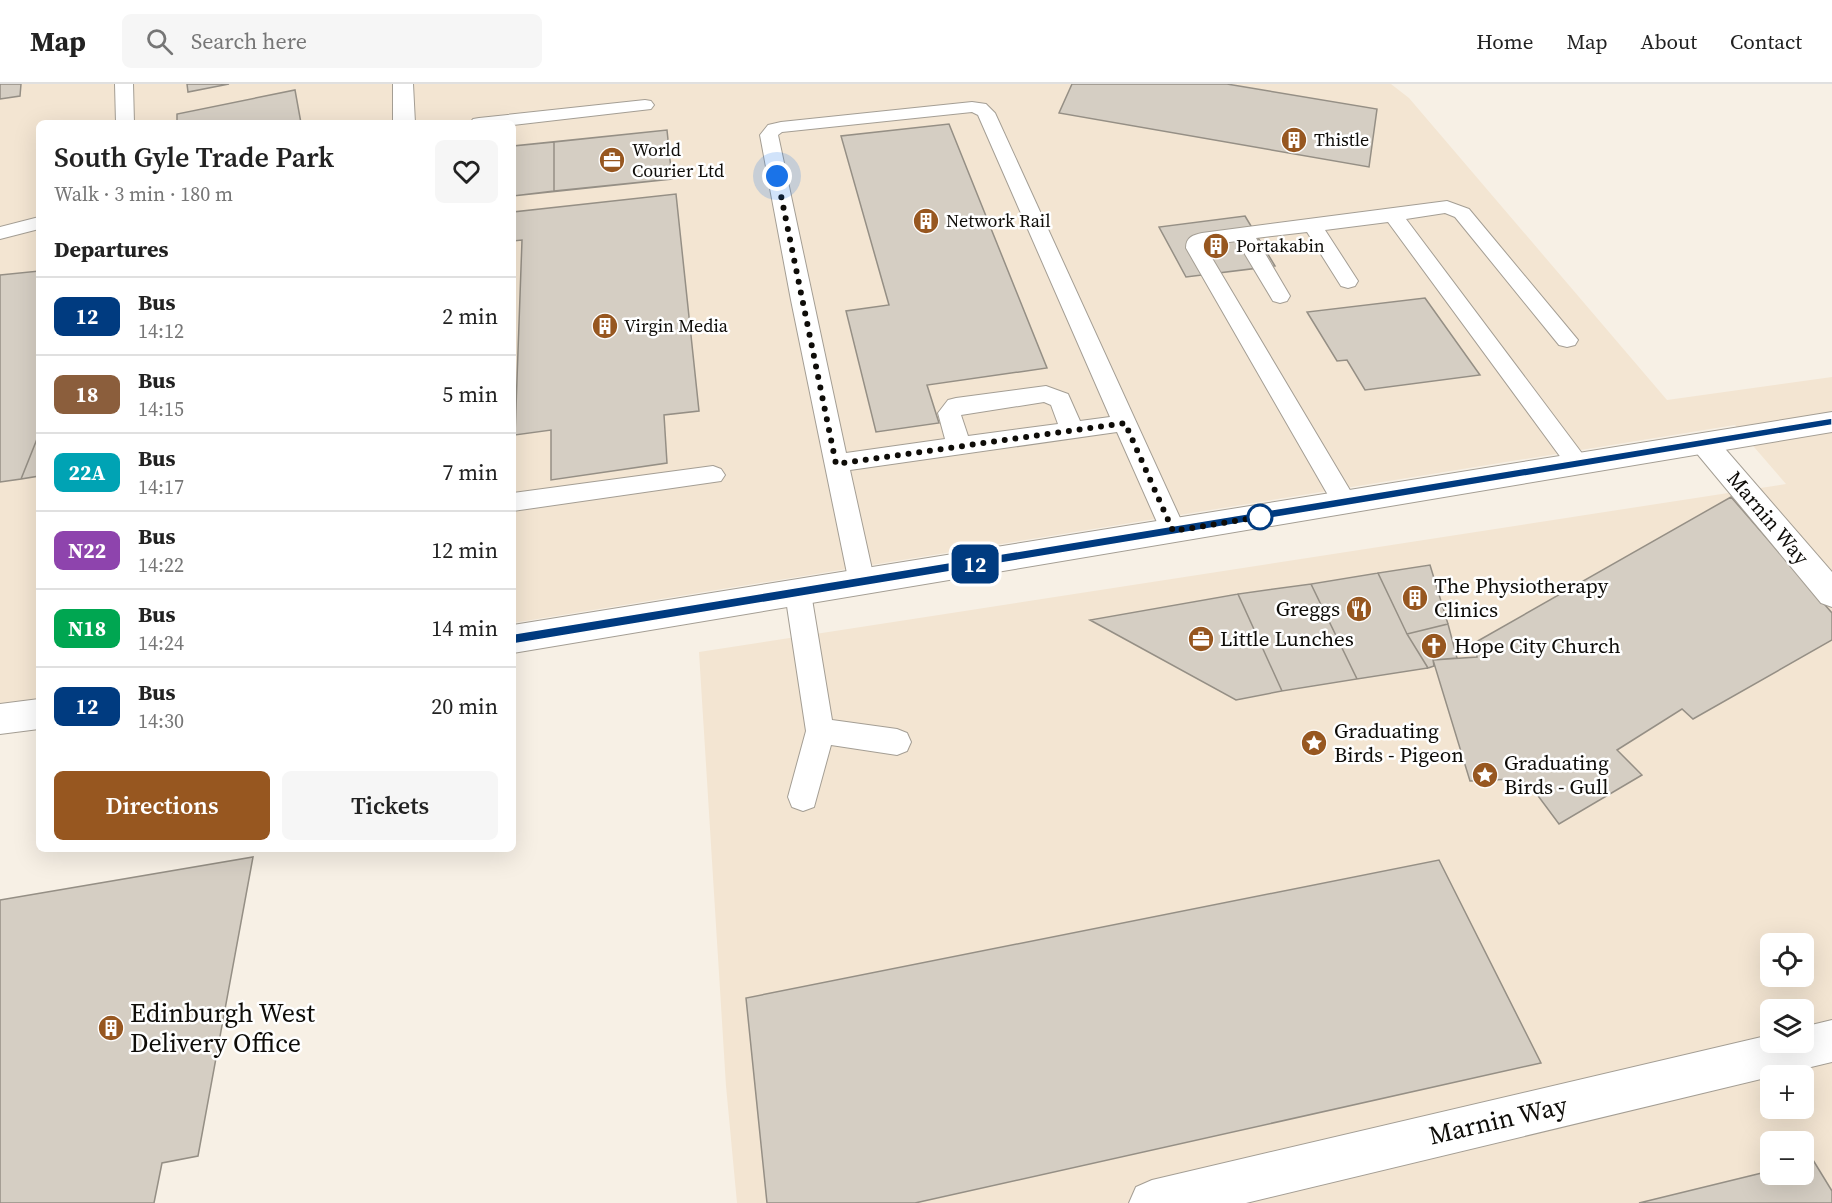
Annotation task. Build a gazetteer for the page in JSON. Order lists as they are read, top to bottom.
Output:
{
  "streets": {
    "street": ["Marnin Way"]
  },
  "places": {
    "building": [
      "Thistle",
      "Network Rail",
      "Portakabin",
      "Virgin Media",
      "The Physiotherapy Clinics",
      "Edinburgh West Delivery Office"
    ],
    "office": ["World Courier Ltd", "Little Lunches"],
    "restaurant": ["Greggs"],
    "church": ["Hope City Church"],
    "place": ["Graduating Birds - Pigeon", "Graduating Birds - Gull"]
  },
  "lines": ["bus line 12"],
  "page": {
    "header": "Map",
    "search": "Search here",
    "nav": [
      "Home",
      "Map",
      "About",
      "Contact"
    ],
    "on_map": "12",
    "heading": [
      ["South Gyle Trade Park", "Walk · 3 min · 180 m"],
      "Departures"
    ],
    "list": [
      {
        "mark": "12",
        "name": "Bus",
        "note": "14:12",
        "value": "2 min"
      },
      {
        "mark": "18",
        "name": "Bus",
        "note": "14:15",
        "value": "5 min"
      },
      {
        "mark": "22A",
        "name": "Bus",
        "note": "14:17",
        "value": "7 min"
      },
      {
        "mark": "N22",
        "name": "Bus",
        "note": "14:22",
        "value": "12 min"
      },
      {
        "mark": "N18",
        "name": "Bus",
        "note": "14:24",
        "value": "14 min"
      },
      {
        "mark": "12",
        "name": "Bus",
        "note": "14:30",
        "value": "20 min"
      }
    ],
    "buttons": ["Directions", "Tickets"],
    "map_buttons": ["+", "−"]
  }
}
